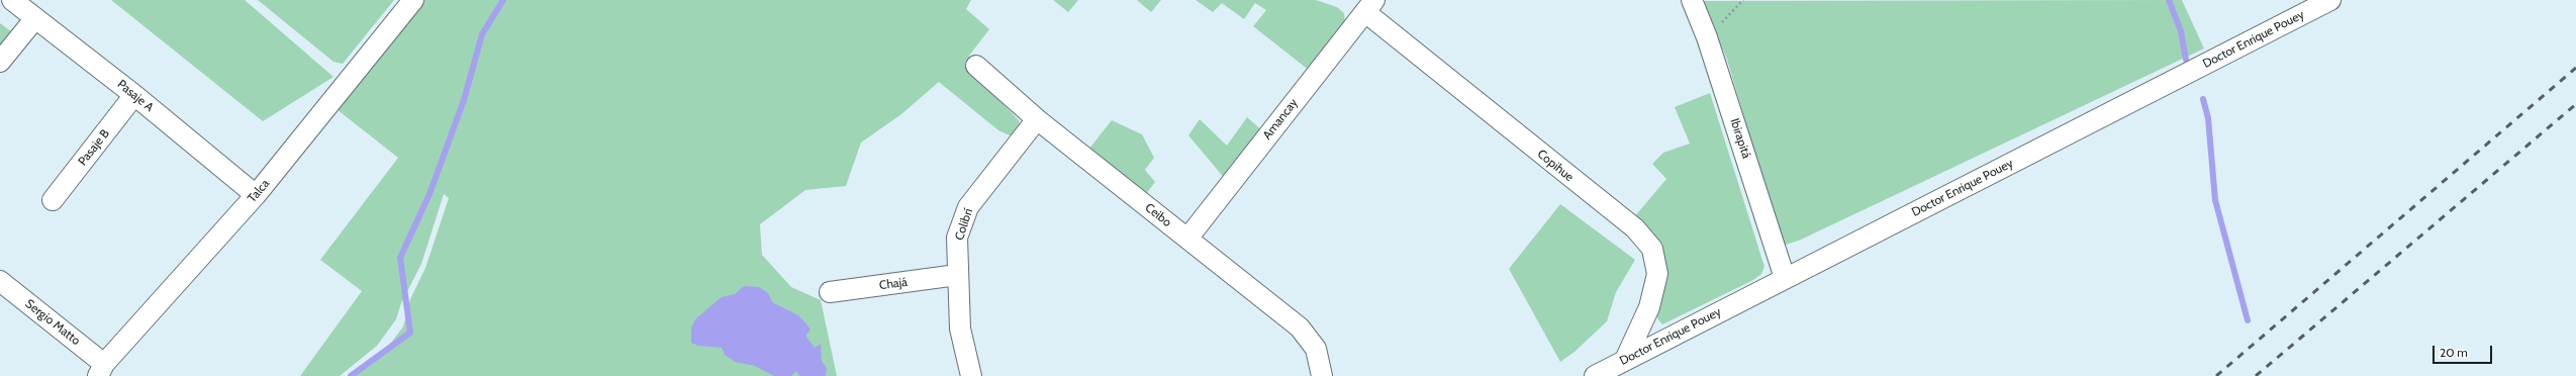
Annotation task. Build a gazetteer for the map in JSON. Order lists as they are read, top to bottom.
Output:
{
  "streets": {
    "street": [
      "Doctor Enrique Pouey",
      "Pasaje A",
      "Amancay",
      "Ibirapitá",
      "Pasaje B",
      "Copihue",
      "Talca",
      "Ceibo",
      "Colibrí",
      "Chajá",
      "Sergio Matto"
    ]
  },
  "crossings": [
    ["Doctor Enrique Pouey", "Ibirapitá"],
    ["Doctor Enrique Pouey", "Copihue"],
    ["Pasaje A", "Pasaje B"],
    ["Pasaje A", "Talca"],
    ["Amancay", "Copihue"],
    ["Amancay", "Ceibo"],
    ["Talca", "Sergio Matto"],
    ["Ceibo", "Colibrí"],
    ["Colibrí", "Chajá"]
  ],
  "scale_bar": "20 m"
}
